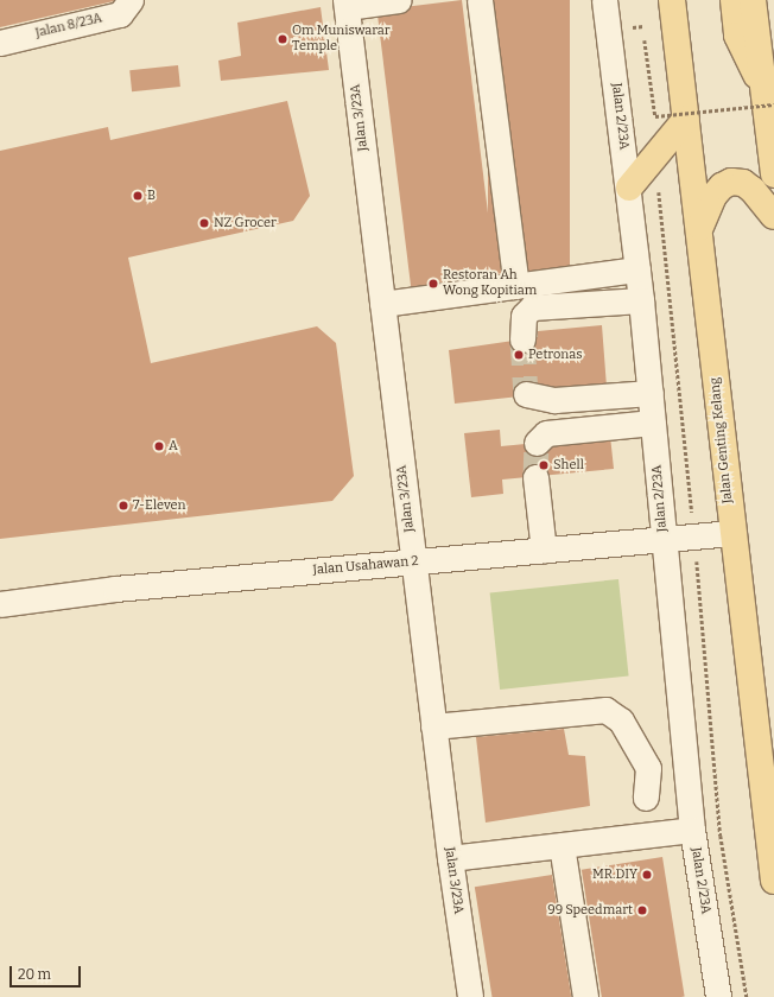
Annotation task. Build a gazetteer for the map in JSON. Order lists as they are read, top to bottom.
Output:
{
  "streets": {
    "main road": ["Jalan Genting Kelang"],
    "street": [
      "Jalan 8/23A",
      "Jalan 2/23A",
      "Jalan 3/23A",
      "Jalan Usahawan 2"
    ]
  },
  "crossings": [
    ["Jalan 2/23A", "Jalan Usahawan 2"],
    ["Jalan 3/23A", "Jalan Usahawan 2"],
    ["Jalan Genting Kelang", "Jalan Usahawan 2"]
  ],
  "places": [
    "Om Muniswarar Temple",
    "B",
    "NZ Grocer",
    "Restoran Ah Wong Kopitiam",
    "Petronas",
    "A",
    "Shell",
    "7-Eleven",
    "MR.DIY",
    "99 Speedmart"
  ],
  "scale_bar": "20 m"
}
